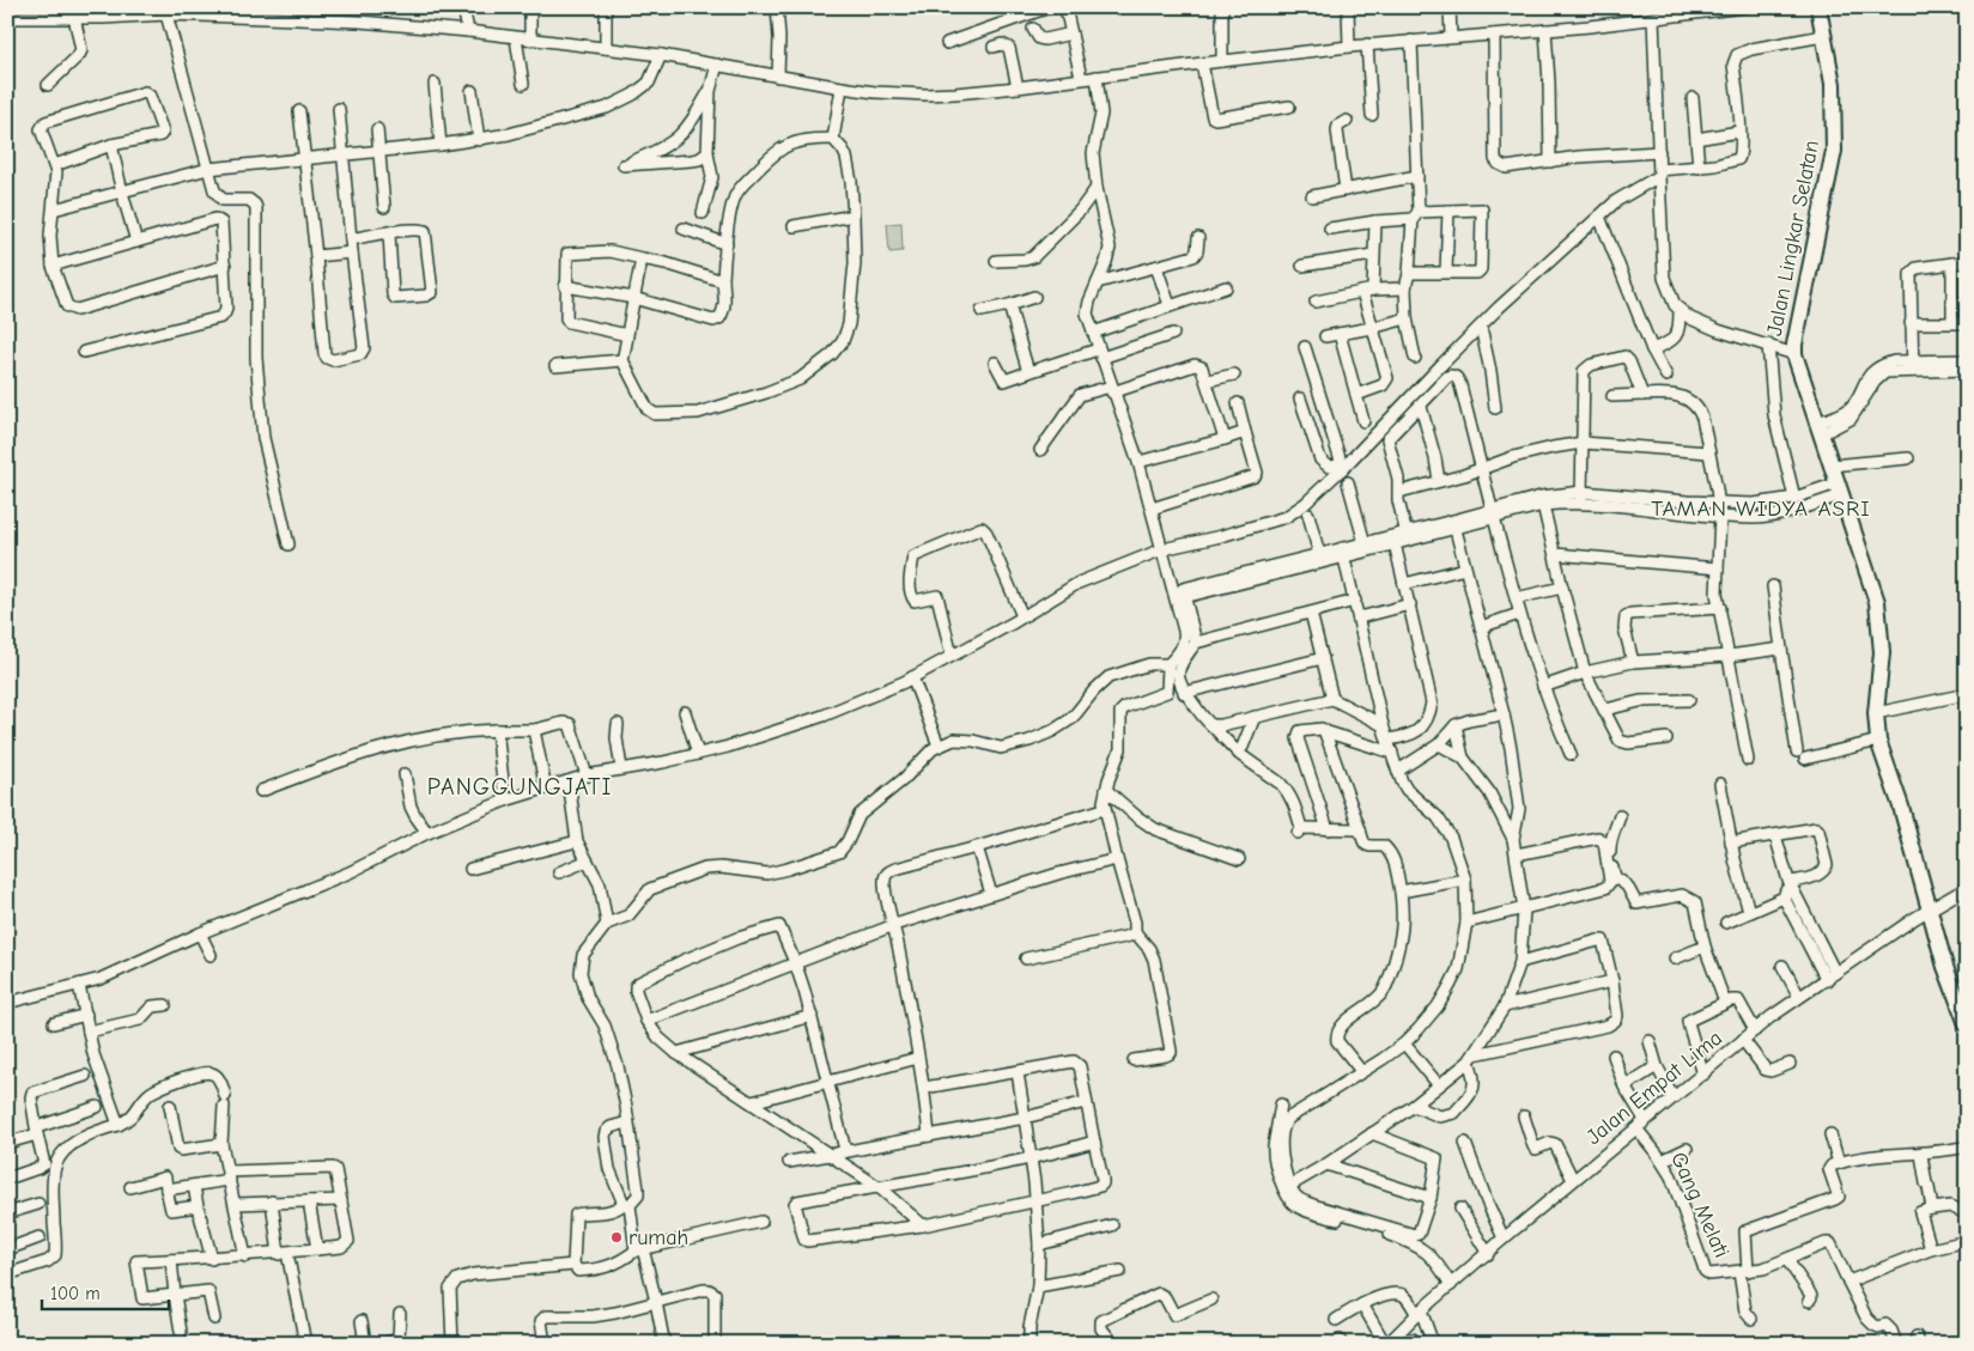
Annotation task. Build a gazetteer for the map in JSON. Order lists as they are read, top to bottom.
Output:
{
  "streets": {
    "highway": ["Jalan Lingkar Selatan"],
    "street": ["Jalan Empat Lima", "Gang Melati"]
  },
  "crossings": [
    ["Jalan Lingkar Selatan", "Jalan Empat Lima"],
    ["Jalan Empat Lima", "Gang Melati"]
  ],
  "districts": ["TAMAN WIDYA ASRI", "PANGGUNGJATI"],
  "places": ["rumah"],
  "scale_bar": "100 m"
}
